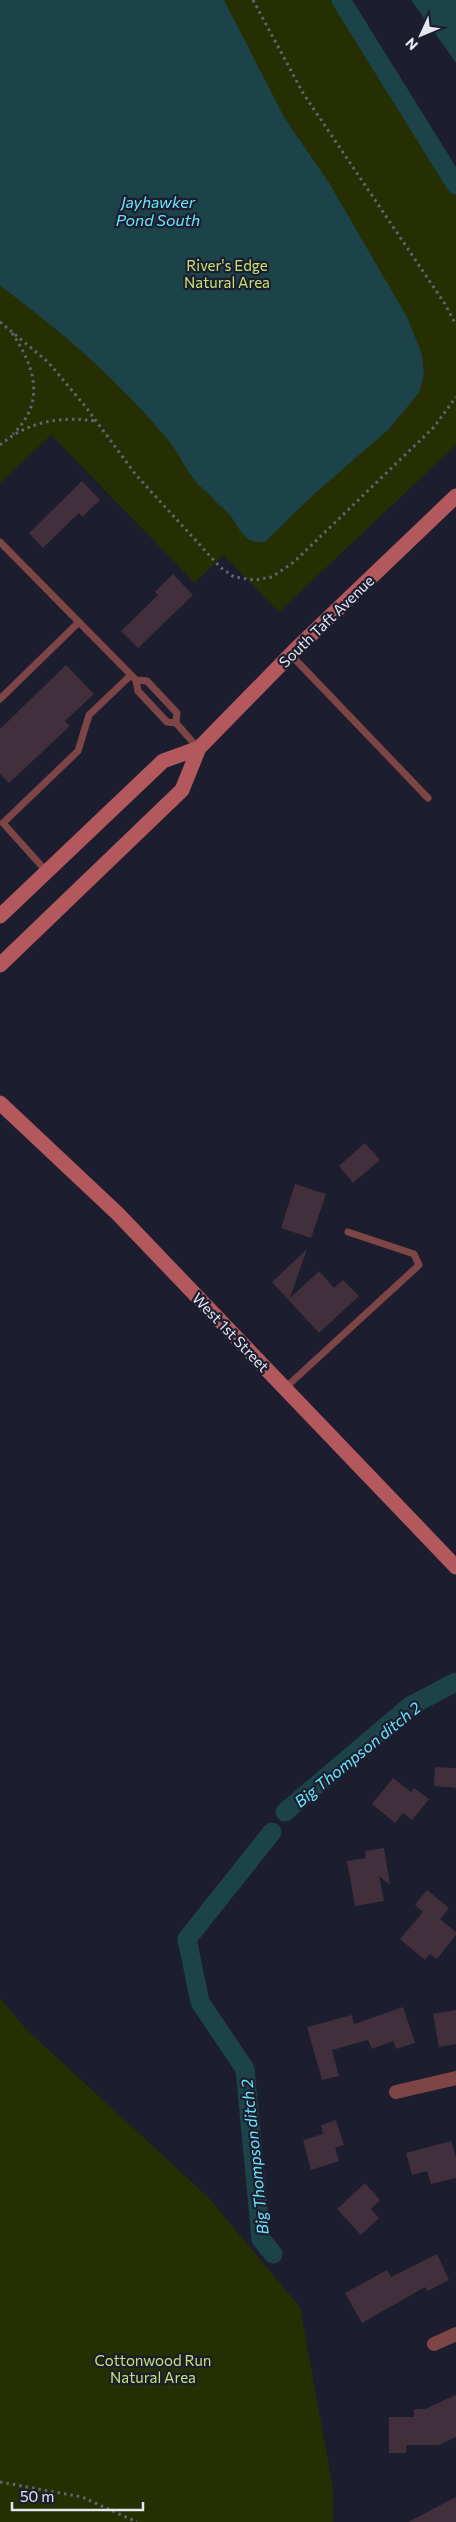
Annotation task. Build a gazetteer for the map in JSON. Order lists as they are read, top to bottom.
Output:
{
  "streets": {
    "main road": ["South Taft Avenue", "West 1st Street"]
  },
  "water": ["Jayhawker Pond South", "Big Thompson ditch 2"],
  "parks": ["River's Edge Natural Area", "Cottonwood Run Natural Area"],
  "scale_bar": "50 m",
  "north": "bottom left"
}
